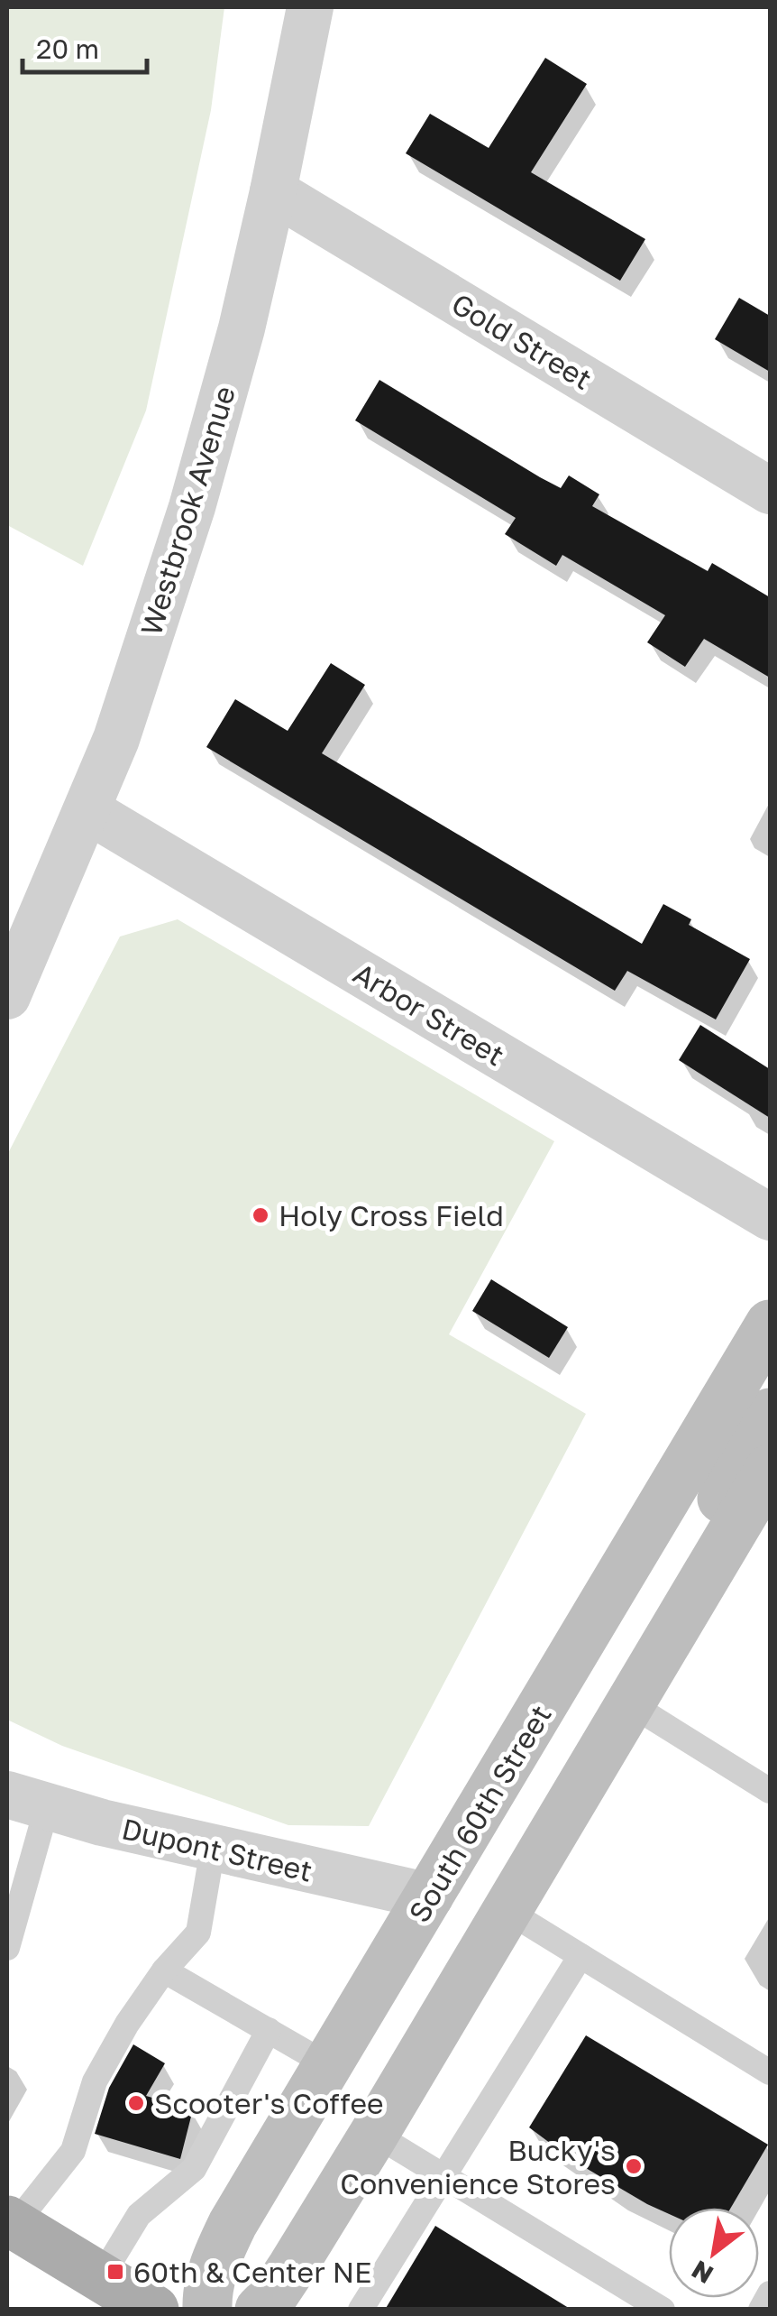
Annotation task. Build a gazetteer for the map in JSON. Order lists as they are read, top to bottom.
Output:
{
  "streets": {
    "main road": ["South 60th Street"],
    "street": [
      "Gold Street",
      "Westbrook Avenue",
      "Arbor Street",
      "Dupont Street"
    ]
  },
  "crossings": [
    ["Gold Street", "Westbrook Avenue"],
    ["Westbrook Avenue", "Arbor Street"],
    ["South 60th Street", "Dupont Street"]
  ],
  "places": {
    "other": ["Holy Cross Field", "Scooter's Coffee", "Bucky's Convenience Stores"],
    "transit": ["60th & Center NE"]
  },
  "scale_bar": "20 m",
  "north": "bottom left"
}
